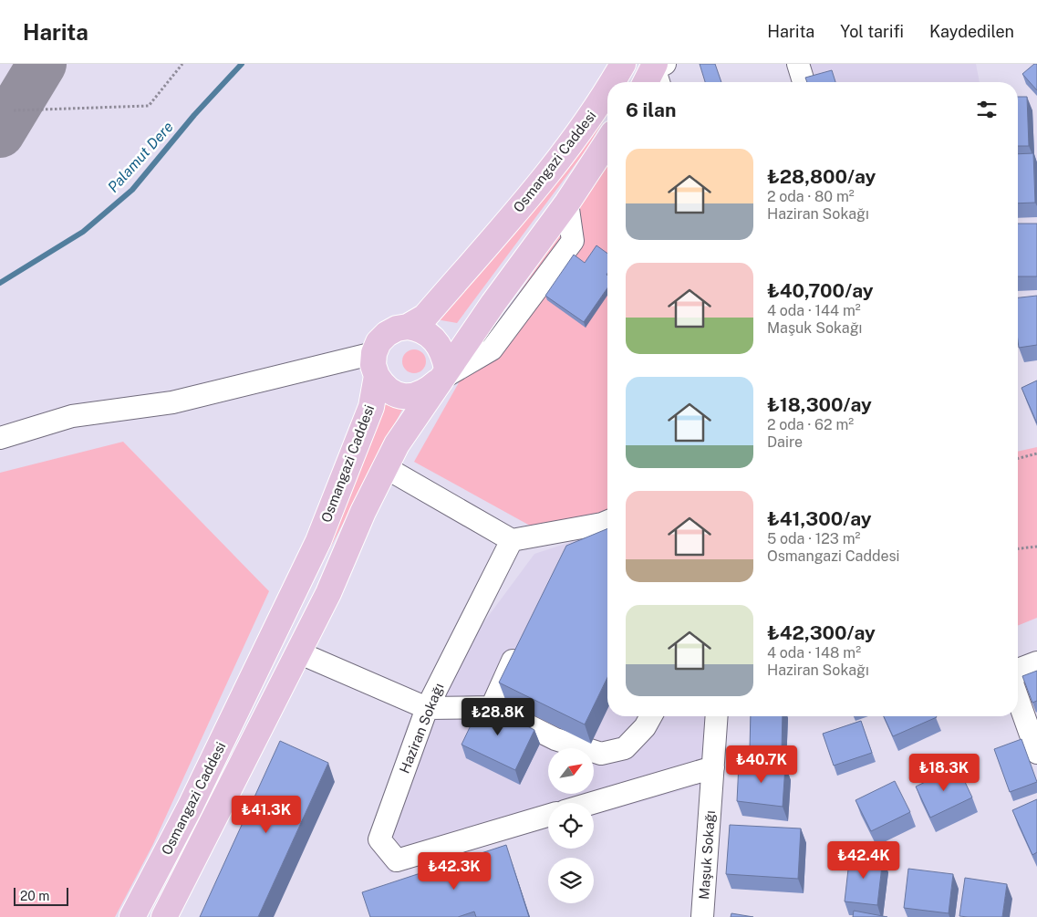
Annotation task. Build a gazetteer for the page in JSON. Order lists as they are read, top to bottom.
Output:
{
  "streets": {
    "main road": ["Osmangazi Caddesi"],
    "street": ["Haziran Sokağı", "Maşuk Sokağı"]
  },
  "water": ["Palamut Dere"],
  "scale_bar": "20 m",
  "north": "top right",
  "page": {
    "header": "Harita",
    "nav": ["Harita", "Yol tarifi", "Kaydedilen"],
    "heading": "6 ilan",
    "list": [
      {
        "name": "₺28,800/ay",
        "note": "2 oda · 80 m² · Haziran Sokağı"
      },
      {
        "name": "₺40,700/ay",
        "note": "4 oda · 144 m² · Maşuk Sokağı"
      },
      {
        "name": "₺18,300/ay",
        "note": "2 oda · 62 m² · Daire"
      },
      {
        "name": "₺41,300/ay",
        "note": "5 oda · 123 m² · Osmangazi Caddesi"
      },
      {
        "name": "₺42,300/ay",
        "note": "4 oda · 148 m² · Haziran Sokağı"
      }
    ],
    "price": [
      "₺28.8K",
      "₺40.7K",
      "₺18.3K",
      "₺41.3K",
      "₺42.4K",
      "₺42.3K"
    ],
    "scale": "20 m"
  }
}
